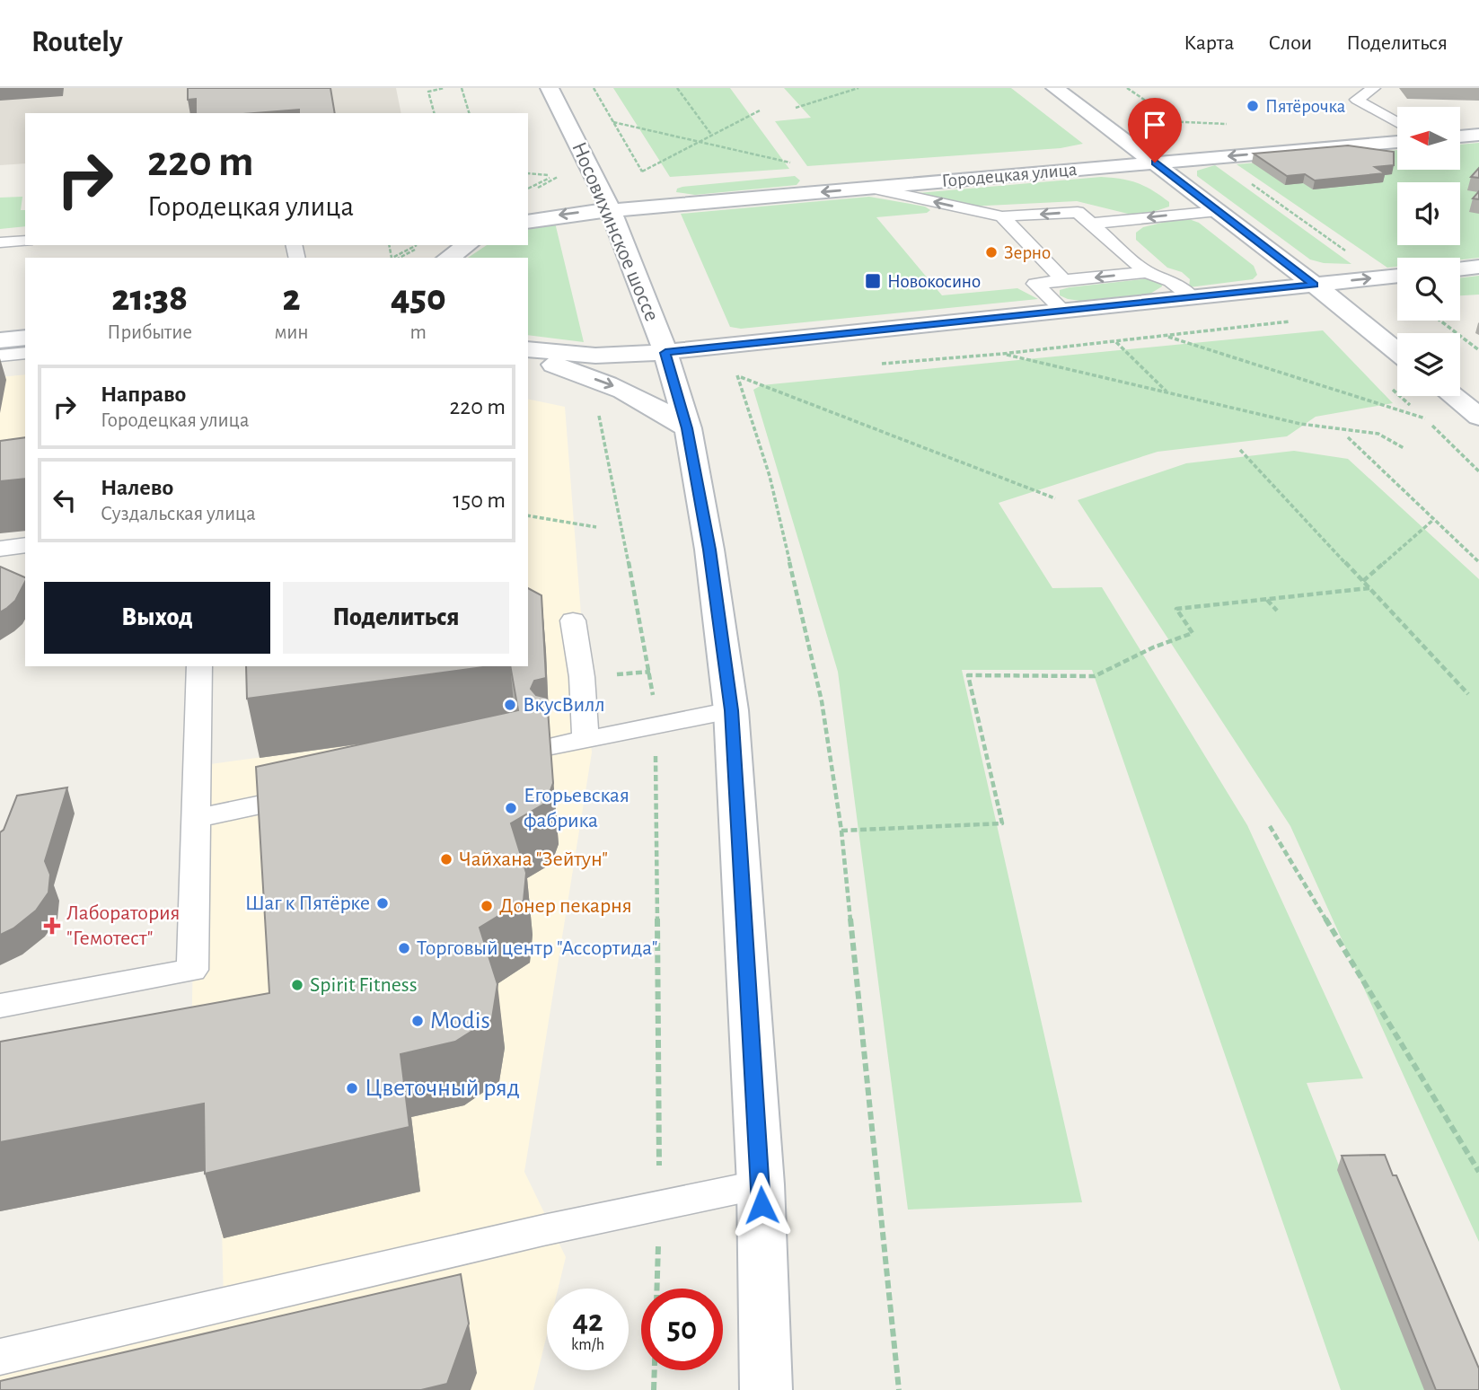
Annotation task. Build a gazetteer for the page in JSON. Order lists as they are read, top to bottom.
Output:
{
  "streets": {
    "street": ["Городецкая улица", "Носовихинское шоссе"]
  },
  "crossings": [
    ["Городецкая улица", "Носовихинское шоссе"]
  ],
  "places": {
    "other": [
      "Пятёрочка",
      "Зерно",
      "ВкусВилл",
      "Егорьевская фабрика",
      "Чайхана \"Зейтун\"",
      "Шаг к Пятёрке",
      "Донер пекарня",
      "Торговый центр \"Ассортида\"",
      "Spirit Fitness",
      "Modis",
      "Цветочный ряд"
    ],
    "transit": ["Новокосино"],
    "health": ["Лаборатория \"Гемотест\""]
  },
  "north": "left",
  "page": {
    "header": "Routely",
    "nav": ["Карта", "Слои", "Поделиться"],
    "turn": ["220 m", "Городецкая улица"],
    "eta": [
      "21:38",
      "Прибытие",
      "2",
      "мин",
      "450",
      "m"
    ],
    "list": [
      {
        "name": "Направо",
        "note": "Городецкая улица",
        "value": "220 m"
      },
      {
        "name": "Налево",
        "note": "Суздальская улица",
        "value": "150 m"
      }
    ],
    "buttons": ["Выход", "Поделиться"],
    "speed": "42 km/h",
    "limit": "50"
  }
}
